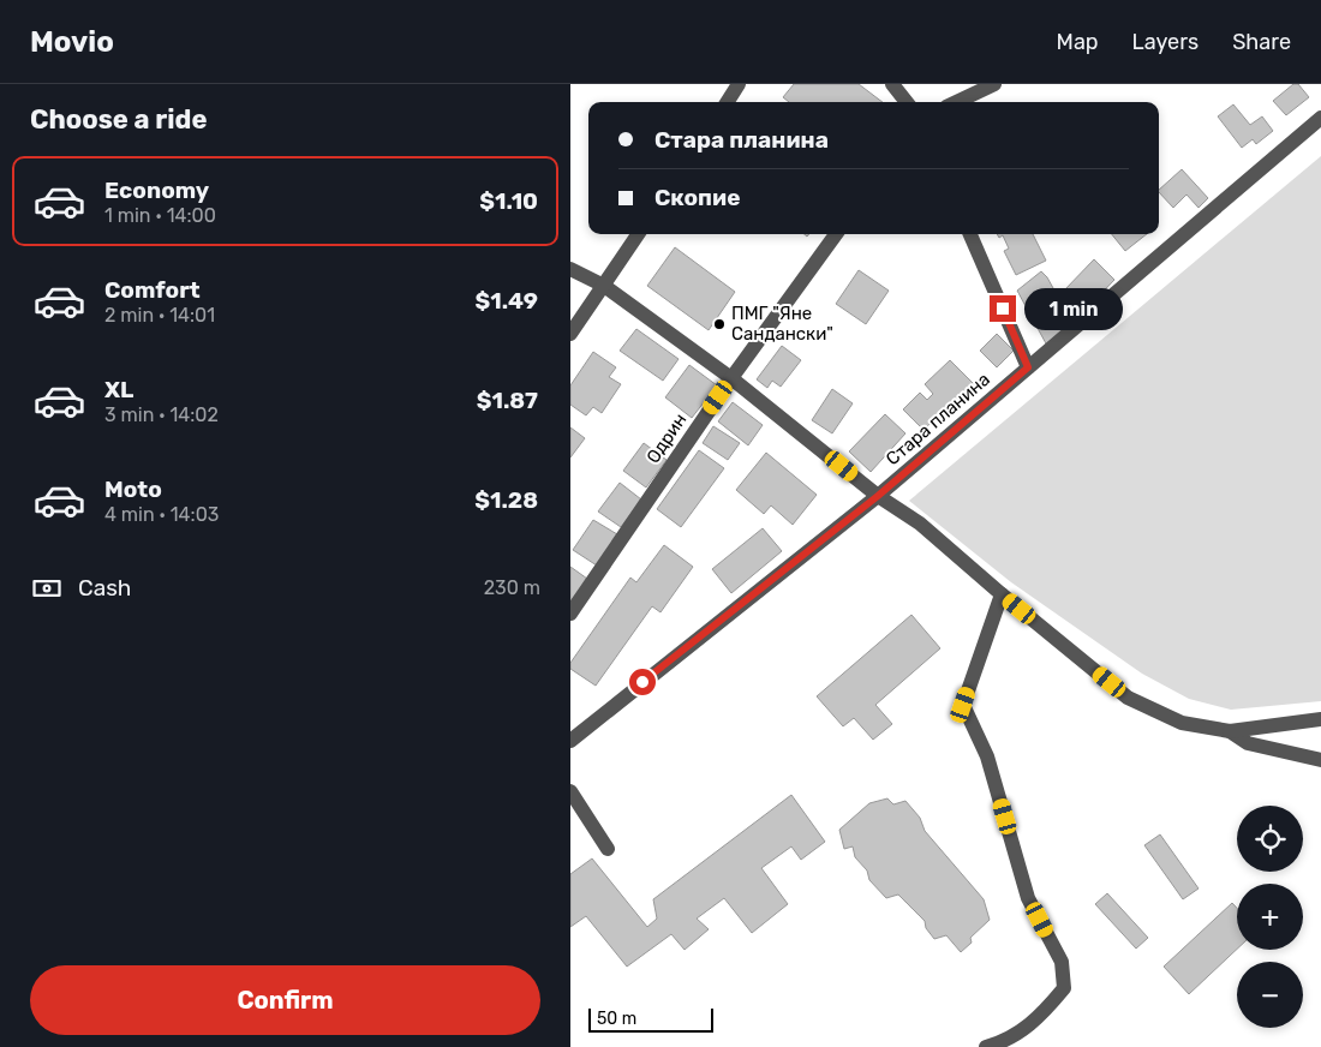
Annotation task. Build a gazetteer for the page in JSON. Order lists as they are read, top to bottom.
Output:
{
  "streets": {
    "street": ["Стара планина", "Одрин"]
  },
  "places": ["ПМГ \"Яне Сандански\""],
  "scale_bar": "50 m",
  "page": {
    "header": "Movio",
    "nav": ["Map", "Layers", "Share"],
    "heading": "Choose a ride",
    "banner": ["Стара планина", "Скопие"],
    "list": [
      {
        "name": "Economy",
        "note": "1 min · 14:00",
        "value": "$1.10"
      },
      {
        "name": "Comfort",
        "note": "2 min · 14:01",
        "value": "$1.49"
      },
      {
        "name": "XL",
        "note": "3 min · 14:02",
        "value": "$1.87"
      },
      {
        "name": "Moto",
        "note": "4 min · 14:03",
        "value": "$1.28"
      }
    ],
    "bubble": "1 min",
    "pay": ["Cash", "230 m"],
    "map_buttons": ["+", "−"],
    "buttons": "Confirm",
    "scale": "50 m"
  }
}
